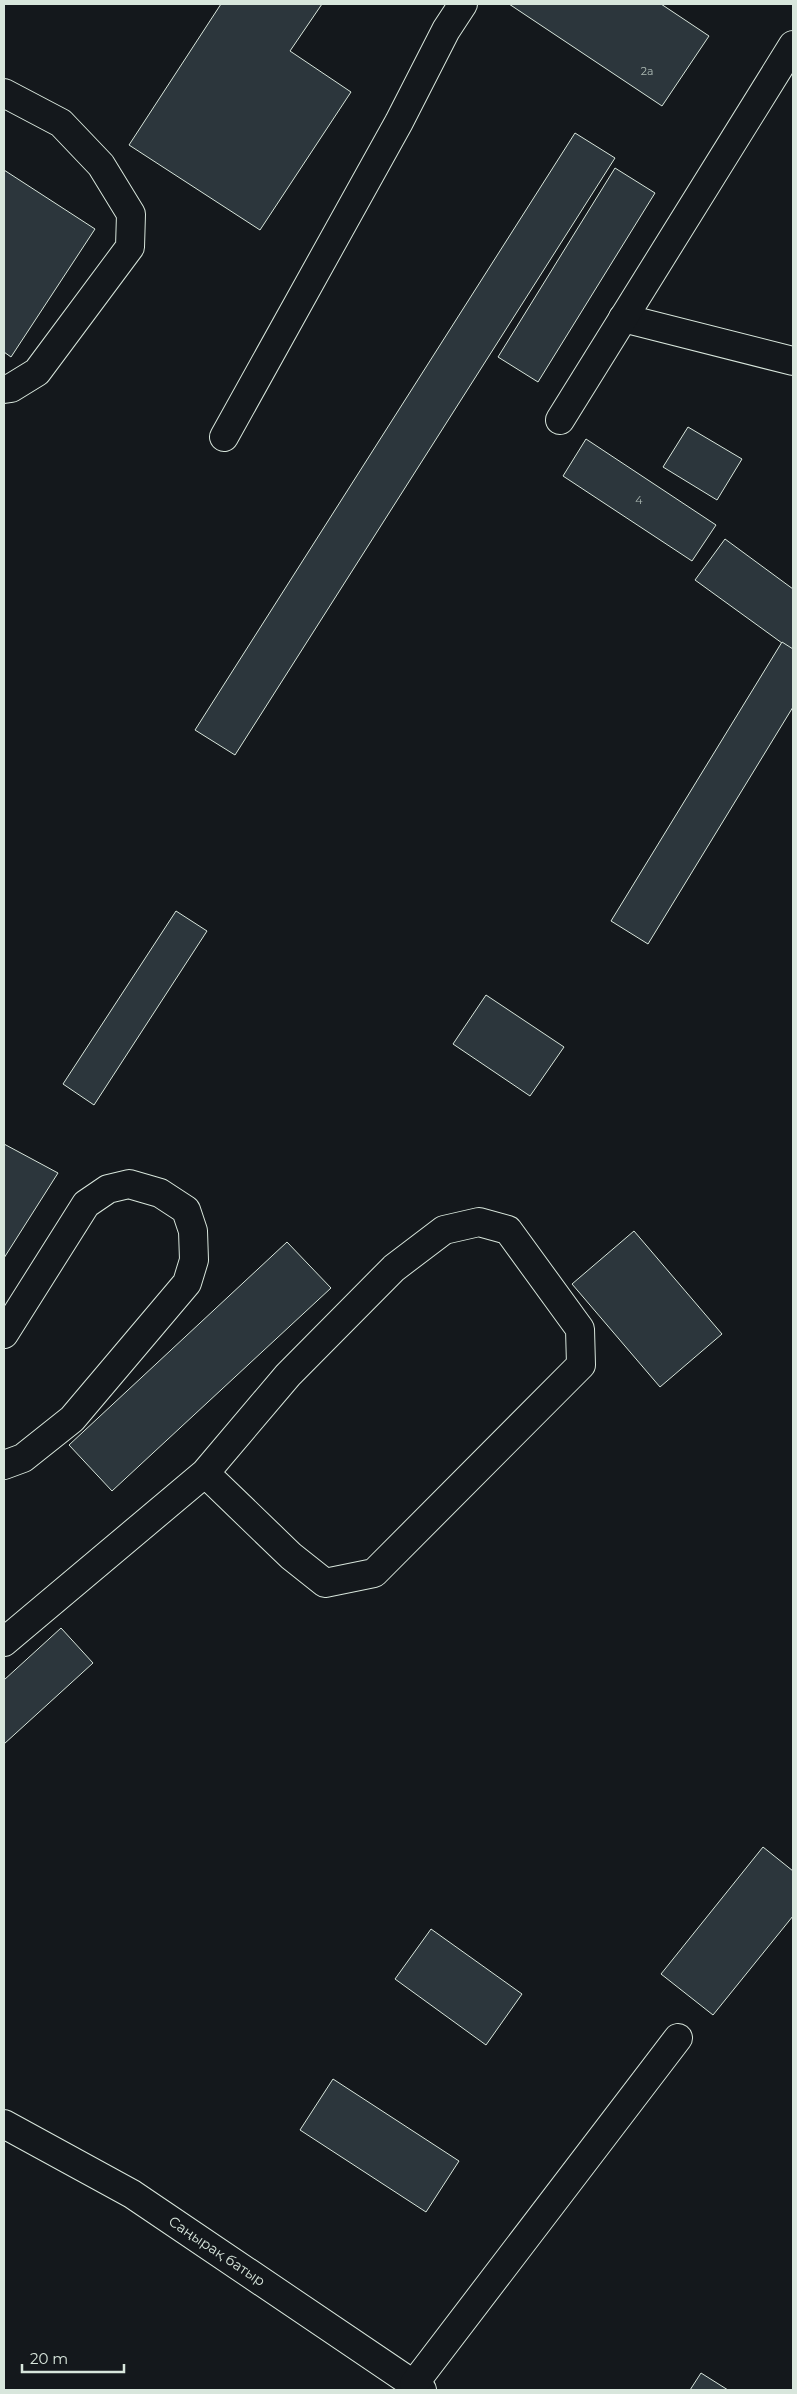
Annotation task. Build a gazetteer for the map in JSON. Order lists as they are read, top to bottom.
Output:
{
  "streets": {
    "street": ["Саңырақ батыр"]
  },
  "house_numbers": ["2а", "4"],
  "scale_bar": "20 m"
}
